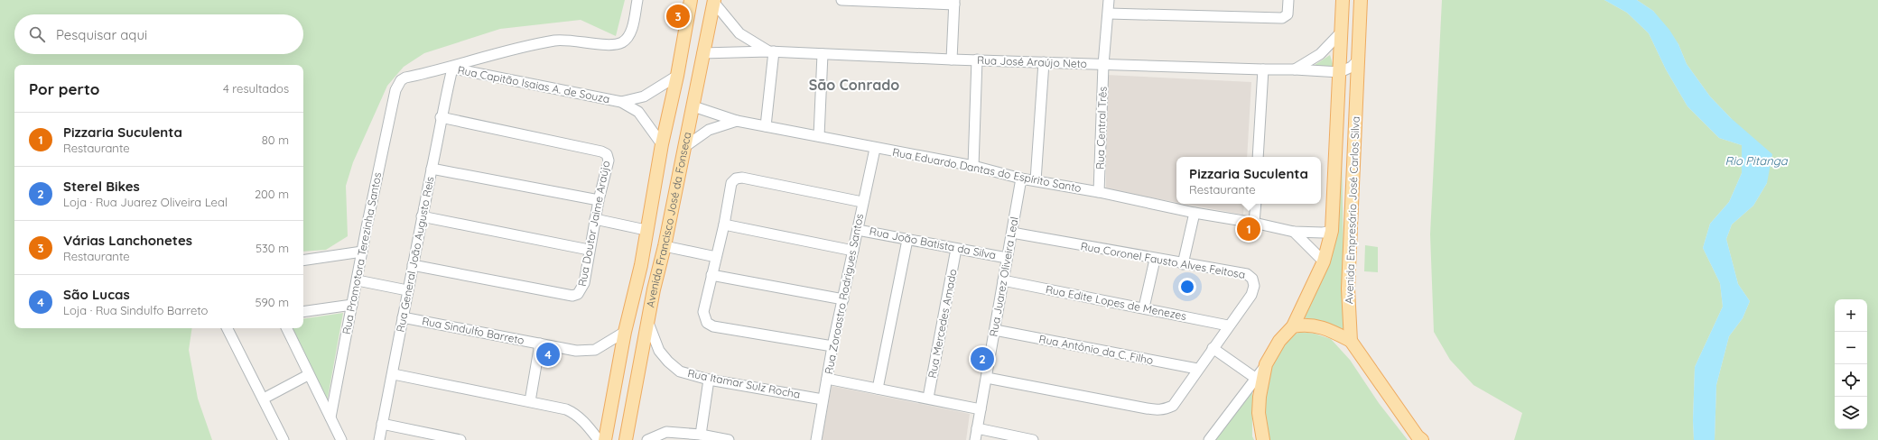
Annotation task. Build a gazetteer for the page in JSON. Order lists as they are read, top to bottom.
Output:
{
  "streets": {
    "main road": ["Avenida Empresário José Carlos Silva", "Avenida Francisco José da Fonseca"],
    "street": [
      "Rua José Araújo Neto",
      "Rua Capitão Isaias A. de Souza",
      "Rua Central Três",
      "Rua Eduardo Dantas do Espírito Santo",
      "Rua Doutor Jaime Araújo",
      "Rua João Batista da Silva",
      "Rua Promotora Terezinha Santos",
      "Rua General João Augusto Reis",
      "Rua Coronel Fausto Alves Feitosa",
      "Rua Juarez Oliveira Leal",
      "Rua Zoroastro Rodrigues Santos",
      "Rua Edite Lopes de Menezes",
      "Rua Mercedes Amado",
      "Rua Sindulfo Barreto",
      "Rua Antônio da C. Filho",
      "Rua Itamar Sulz Rocha"
    ]
  },
  "crossings": [
    ["Rua José Araújo Neto", "Rua Central Três"],
    ["Rua José Araújo Neto", "Avenida Empresário José Carlos Silva"],
    ["Rua José Araújo Neto", "Avenida Francisco José da Fonseca"],
    ["Rua Capitão Isaias A. de Souza", "Avenida Francisco José da Fonseca"],
    ["Rua Capitão Isaias A. de Souza", "Rua Promotora Terezinha Santos"],
    ["Rua Capitão Isaias A. de Souza", "Rua General João Augusto Reis"],
    ["Rua Central Três", "Rua Eduardo Dantas do Espírito Santo"],
    ["Rua Eduardo Dantas do Espírito Santo", "Avenida Empresário José Carlos Silva"],
    ["Rua Eduardo Dantas do Espírito Santo", "Avenida Francisco José da Fonseca"],
    ["Rua Eduardo Dantas do Espírito Santo", "Rua Juarez Oliveira Leal"],
    ["Rua Eduardo Dantas do Espírito Santo", "Rua Zoroastro Rodrigues Santos"],
    ["Avenida Francisco José da Fonseca", "Rua Sindulfo Barreto"],
    ["Avenida Francisco José da Fonseca", "Rua Itamar Sulz Rocha"],
    ["Rua Doutor Jaime Araújo", "Rua General João Augusto Reis"],
    ["Rua João Batista da Silva", "Rua Juarez Oliveira Leal"],
    ["Rua João Batista da Silva", "Rua Zoroastro Rodrigues Santos"],
    ["Rua João Batista da Silva", "Rua Mercedes Amado"],
    ["Rua Promotora Terezinha Santos", "Rua General João Augusto Reis"],
    ["Rua General João Augusto Reis", "Rua Sindulfo Barreto"],
    ["Rua Coronel Fausto Alves Feitosa", "Rua Juarez Oliveira Leal"],
    ["Rua Coronel Fausto Alves Feitosa", "Rua Edite Lopes de Menezes"],
    ["Rua Coronel Fausto Alves Feitosa", "Rua Antônio da C. Filho"],
    ["Rua Juarez Oliveira Leal", "Rua Edite Lopes de Menezes"],
    ["Rua Juarez Oliveira Leal", "Rua Antônio da C. Filho"],
    ["Rua Zoroastro Rodrigues Santos", "Rua Itamar Sulz Rocha"]
  ],
  "districts": ["São Conrado"],
  "water": ["Rio Pitanga"],
  "page": {
    "pins": [
      "3",
      "1",
      "4",
      "2"
    ],
    "search": "Pesquisar aqui",
    "heading": ["Por perto", "4 resultados"],
    "list": [
      {
        "mark": "1",
        "name": "Pizzaria Suculenta",
        "note": "Restaurante",
        "value": "80 m"
      },
      {
        "mark": "2",
        "name": "Sterel Bikes",
        "note": "Loja · Rua Juarez Oliveira Leal",
        "value": "200 m"
      },
      {
        "mark": "3",
        "name": "Várias Lanchonetes",
        "note": "Restaurante",
        "value": "530 m"
      },
      {
        "mark": "4",
        "name": "São Lucas",
        "note": "Loja · Rua Sindulfo Barreto",
        "value": "590 m"
      }
    ],
    "popup": ["Pizzaria Suculenta", "Restaurante"],
    "map_buttons": ["+", "−"]
  }
}
